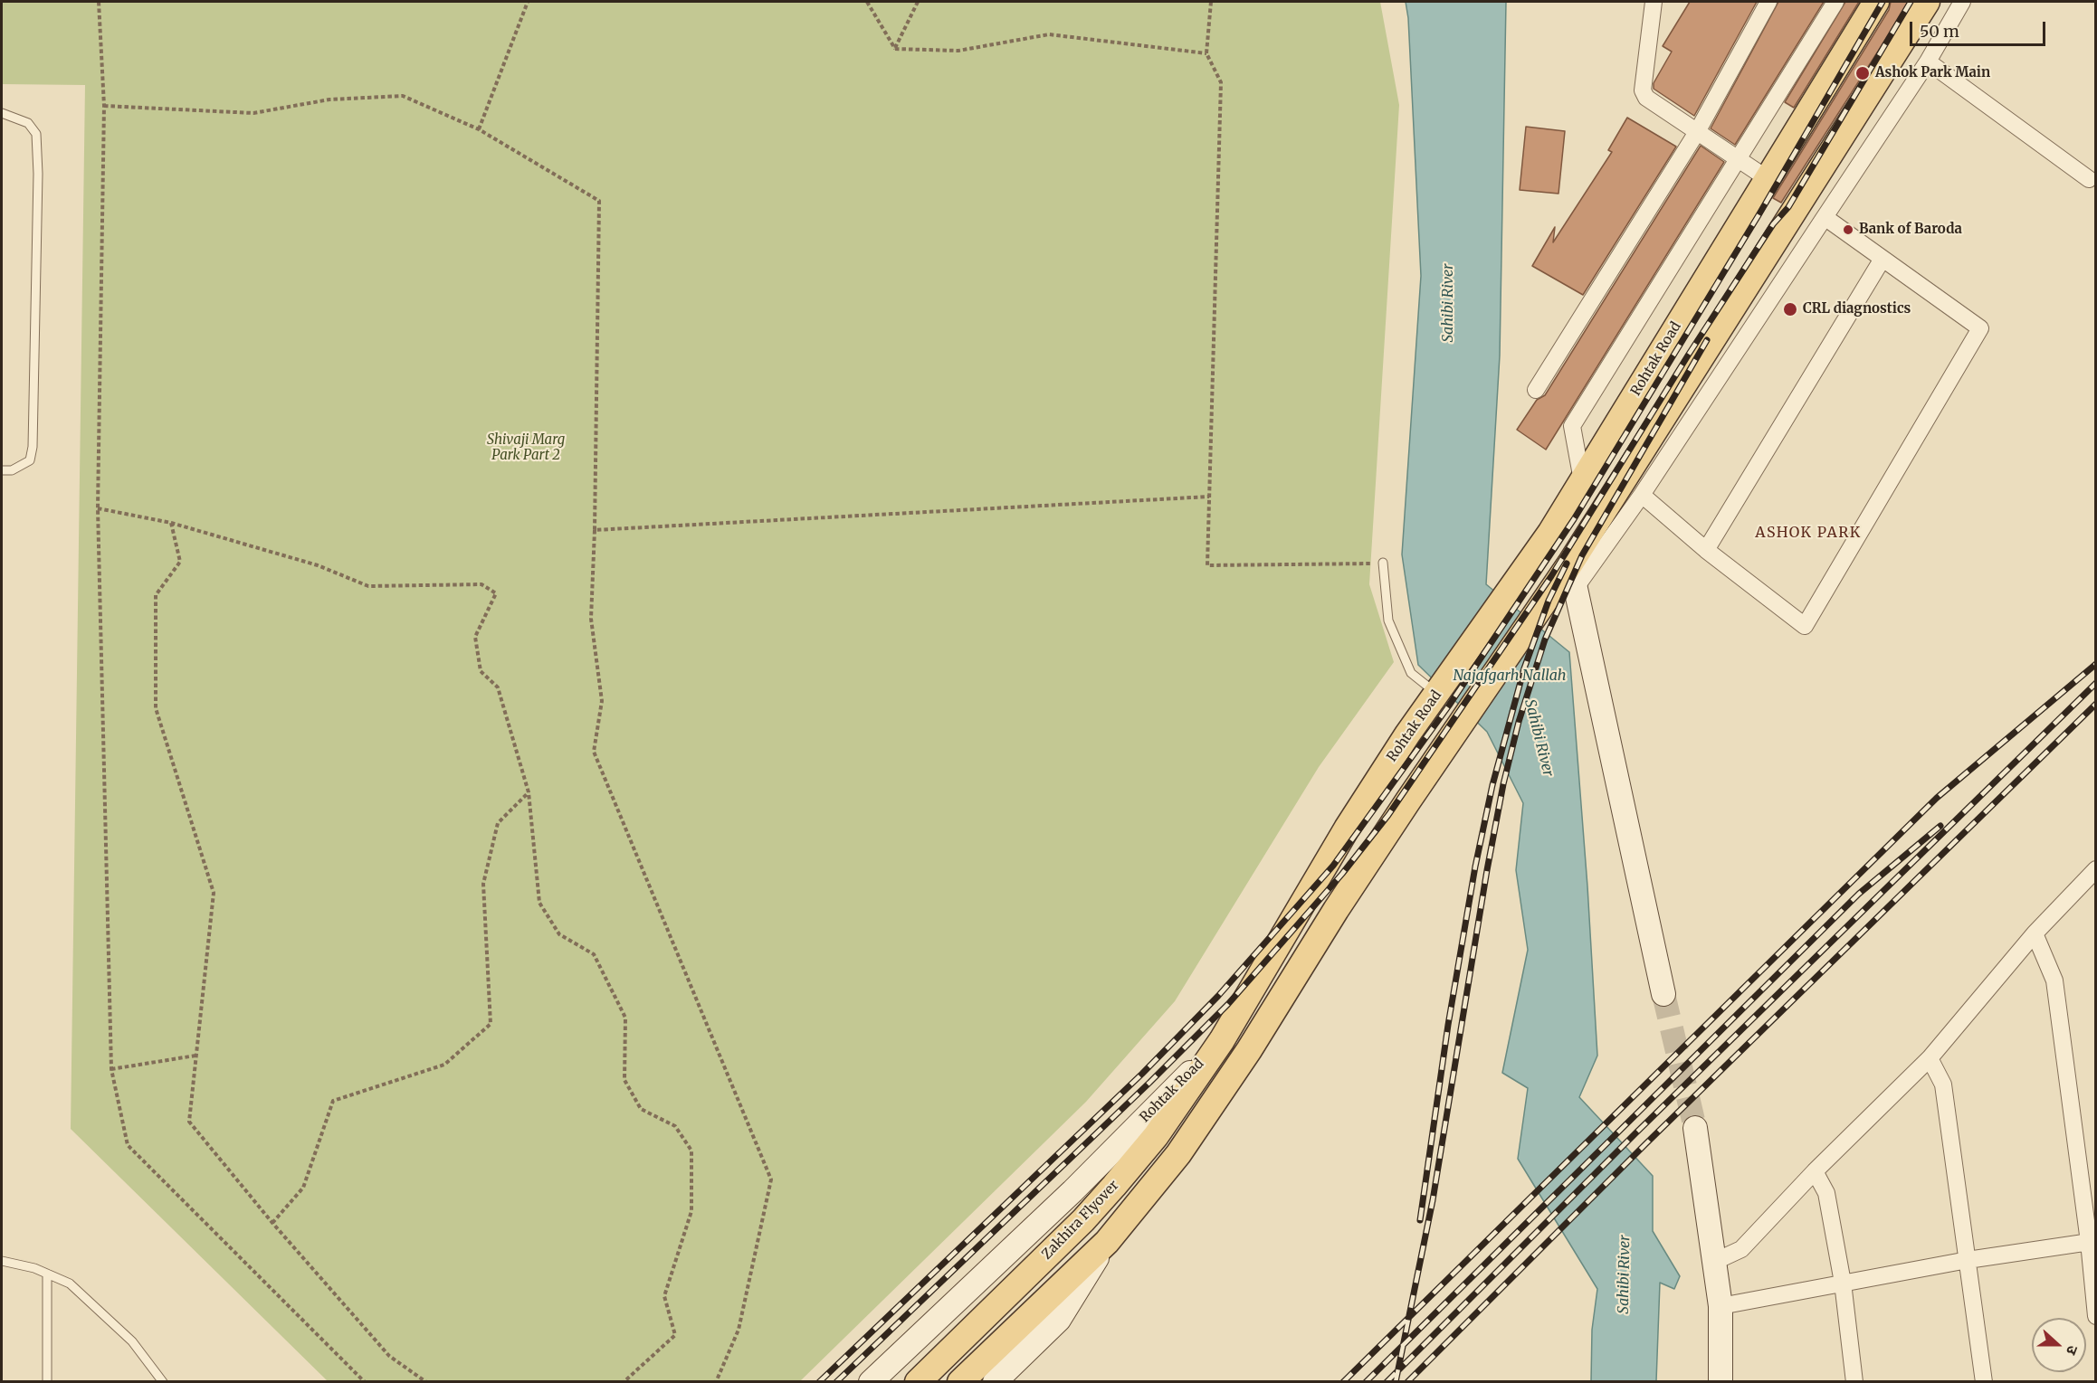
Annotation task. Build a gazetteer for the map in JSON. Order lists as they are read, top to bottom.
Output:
{
  "streets": {
    "main road": ["Rohtak Road", "Zakhira Flyover"]
  },
  "crossings": [
    ["Rohtak Road", "Zakhira Flyover"]
  ],
  "districts": ["ASHOK PARK"],
  "water": ["Sahibi River", "Najafgarh Nallah"],
  "parks": ["Shivaji Marg Park Part 2"],
  "places": ["Ashok Park Main", "Bank of Baroda", "CRL diagnostics"],
  "scale_bar": "50 m",
  "north": "right"
}
